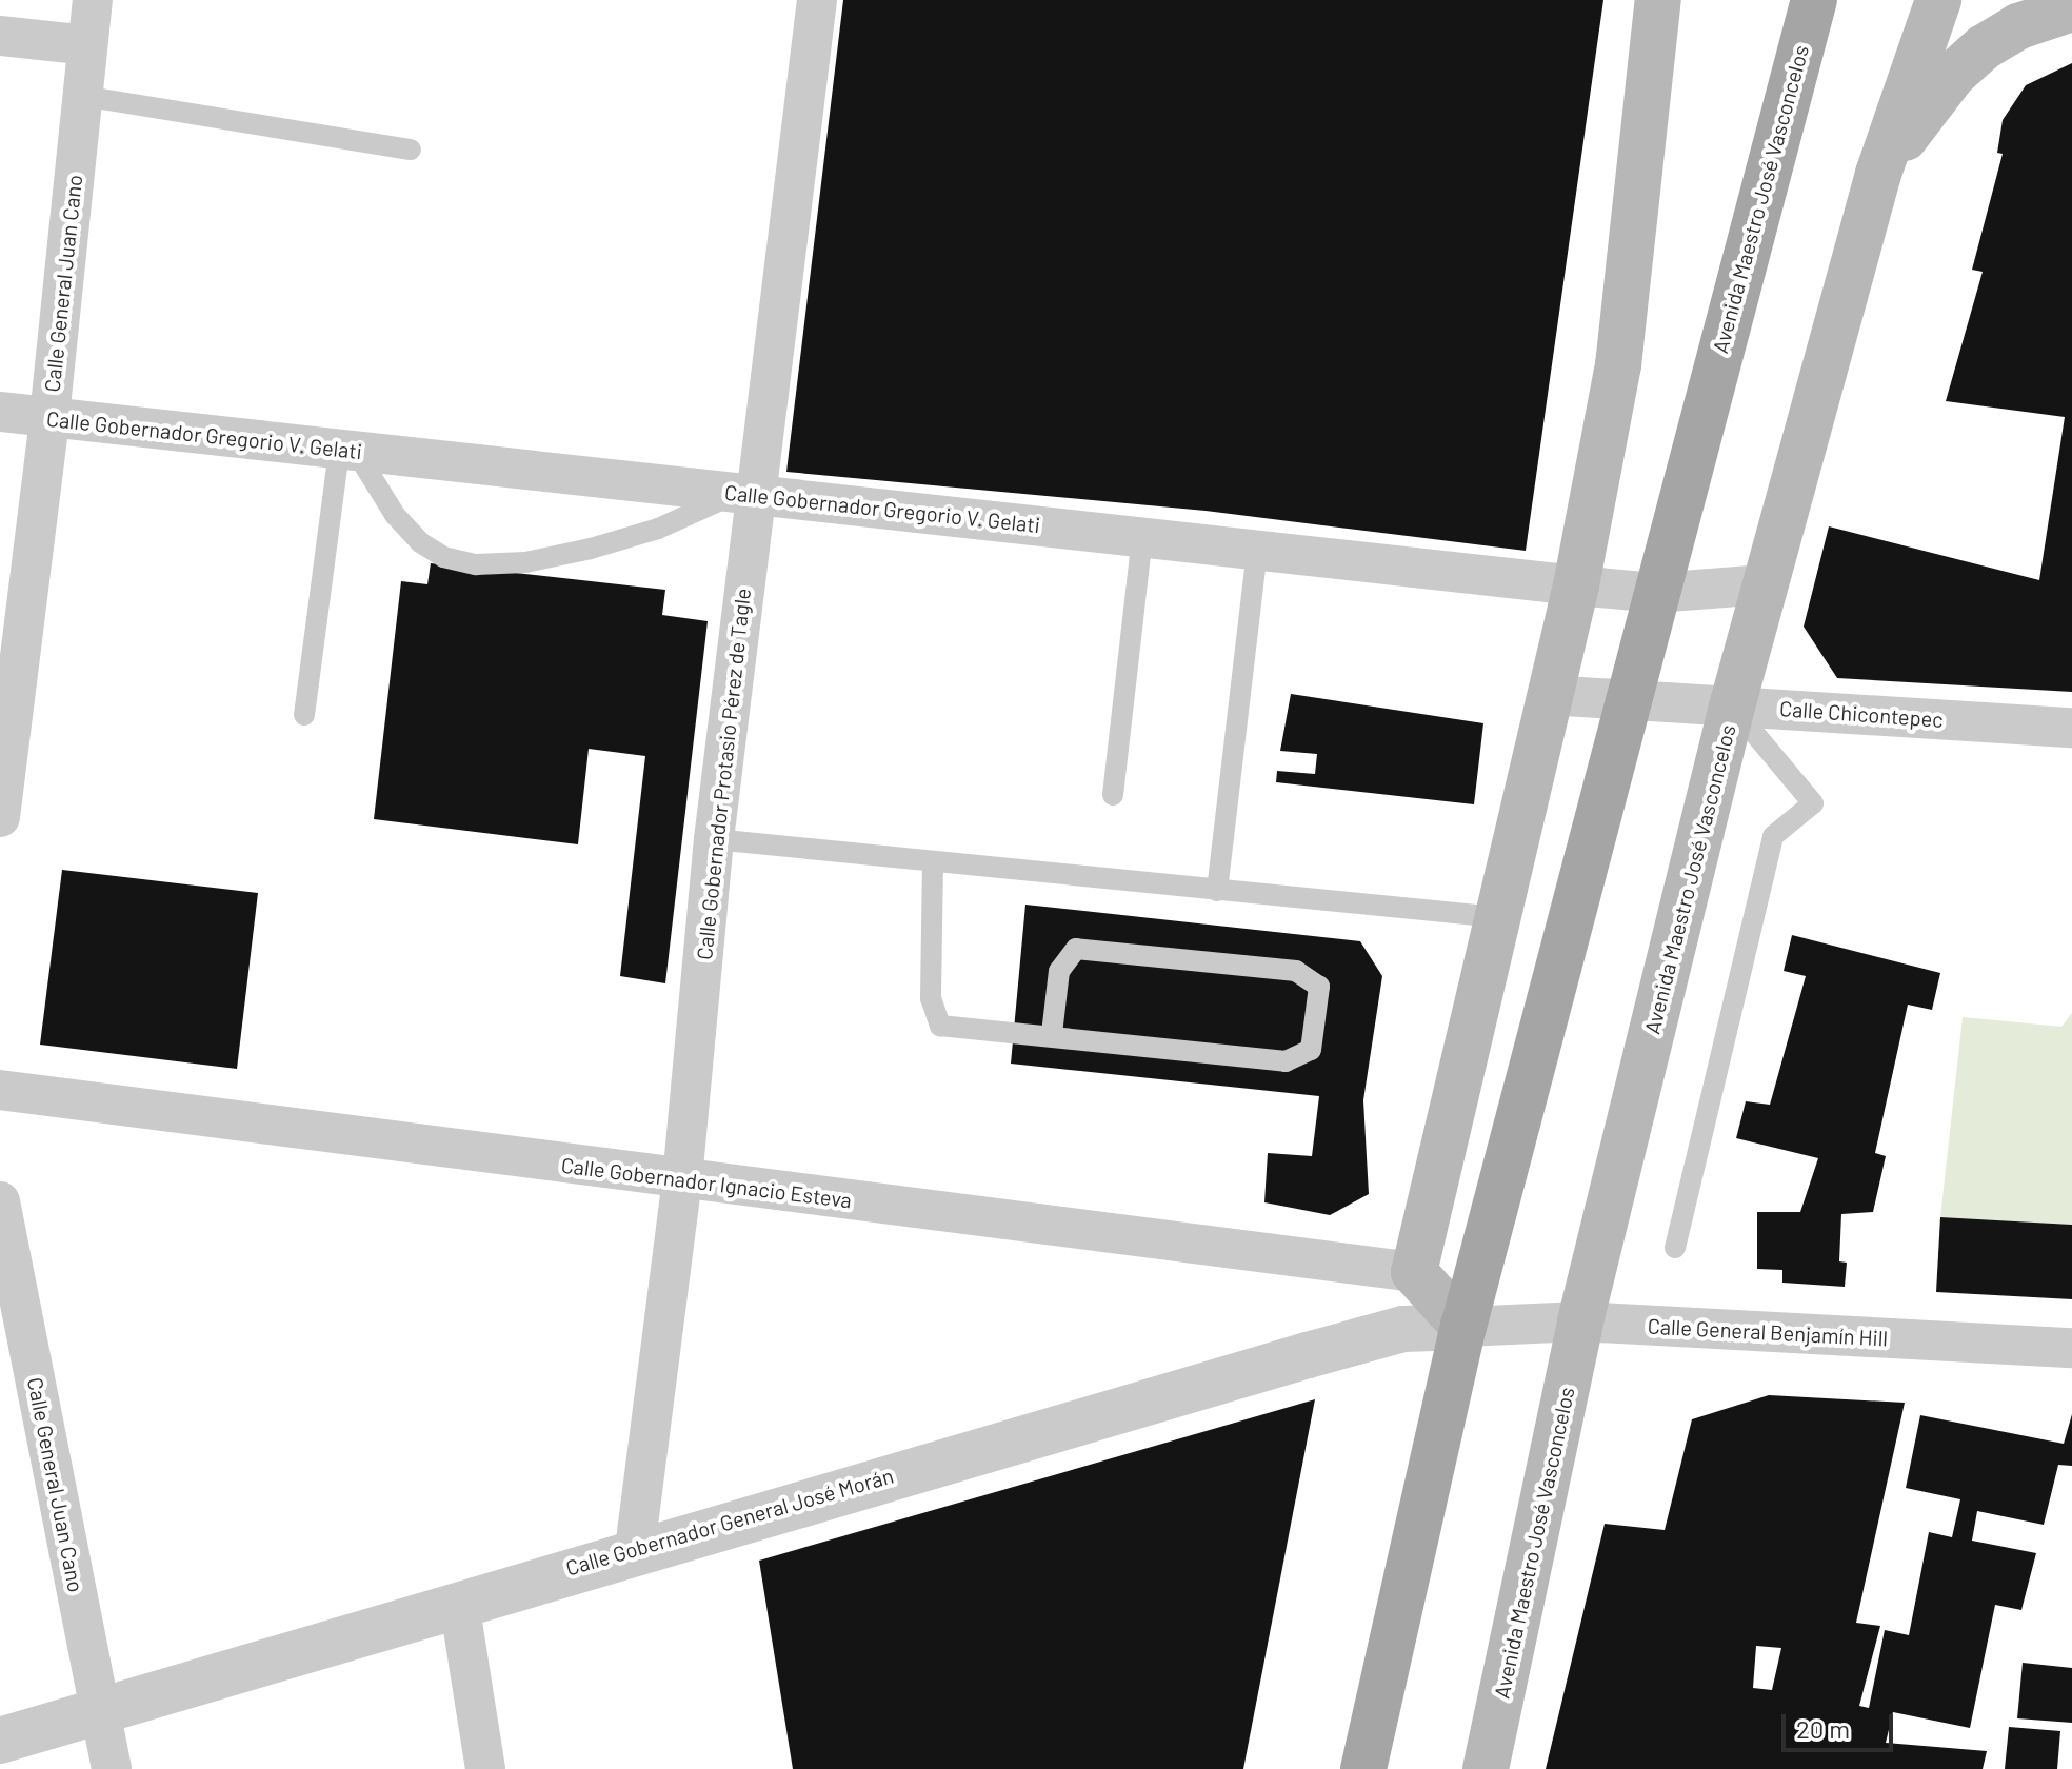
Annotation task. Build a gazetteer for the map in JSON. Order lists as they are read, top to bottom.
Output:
{
  "streets": {
    "main road": ["Avenida Maestro José Vasconcelos"],
    "street": [
      "Calle General Juan Cano",
      "Calle Gobernador Gregorio V. Gelati",
      "Calle Chicontepec",
      "Calle Gobernador Protasio Pérez de Tagle",
      "Calle Gobernador Ignacio Esteva",
      "Calle General Benjamín Hill",
      "Calle Gobernador General José Morán"
    ]
  },
  "crossings": [
    ["Avenida Maestro José Vasconcelos", "Calle Gobernador Gregorio V. Gelati"],
    ["Avenida Maestro José Vasconcelos", "Calle Chicontepec"],
    ["Avenida Maestro José Vasconcelos", "Calle General Benjamín Hill"],
    ["Avenida Maestro José Vasconcelos", "Calle Gobernador General José Morán"],
    ["Calle General Juan Cano", "Calle Gobernador Gregorio V. Gelati"],
    ["Calle General Juan Cano", "Calle Gobernador General José Morán"],
    ["Calle Gobernador Gregorio V. Gelati", "Calle Gobernador Protasio Pérez de Tagle"],
    ["Calle Gobernador Protasio Pérez de Tagle", "Calle Gobernador Ignacio Esteva"],
    ["Calle Gobernador Protasio Pérez de Tagle", "Calle Gobernador General José Morán"],
    ["Calle General Benjamín Hill", "Calle Gobernador General José Morán"]
  ],
  "scale_bar": "20 m"
}
